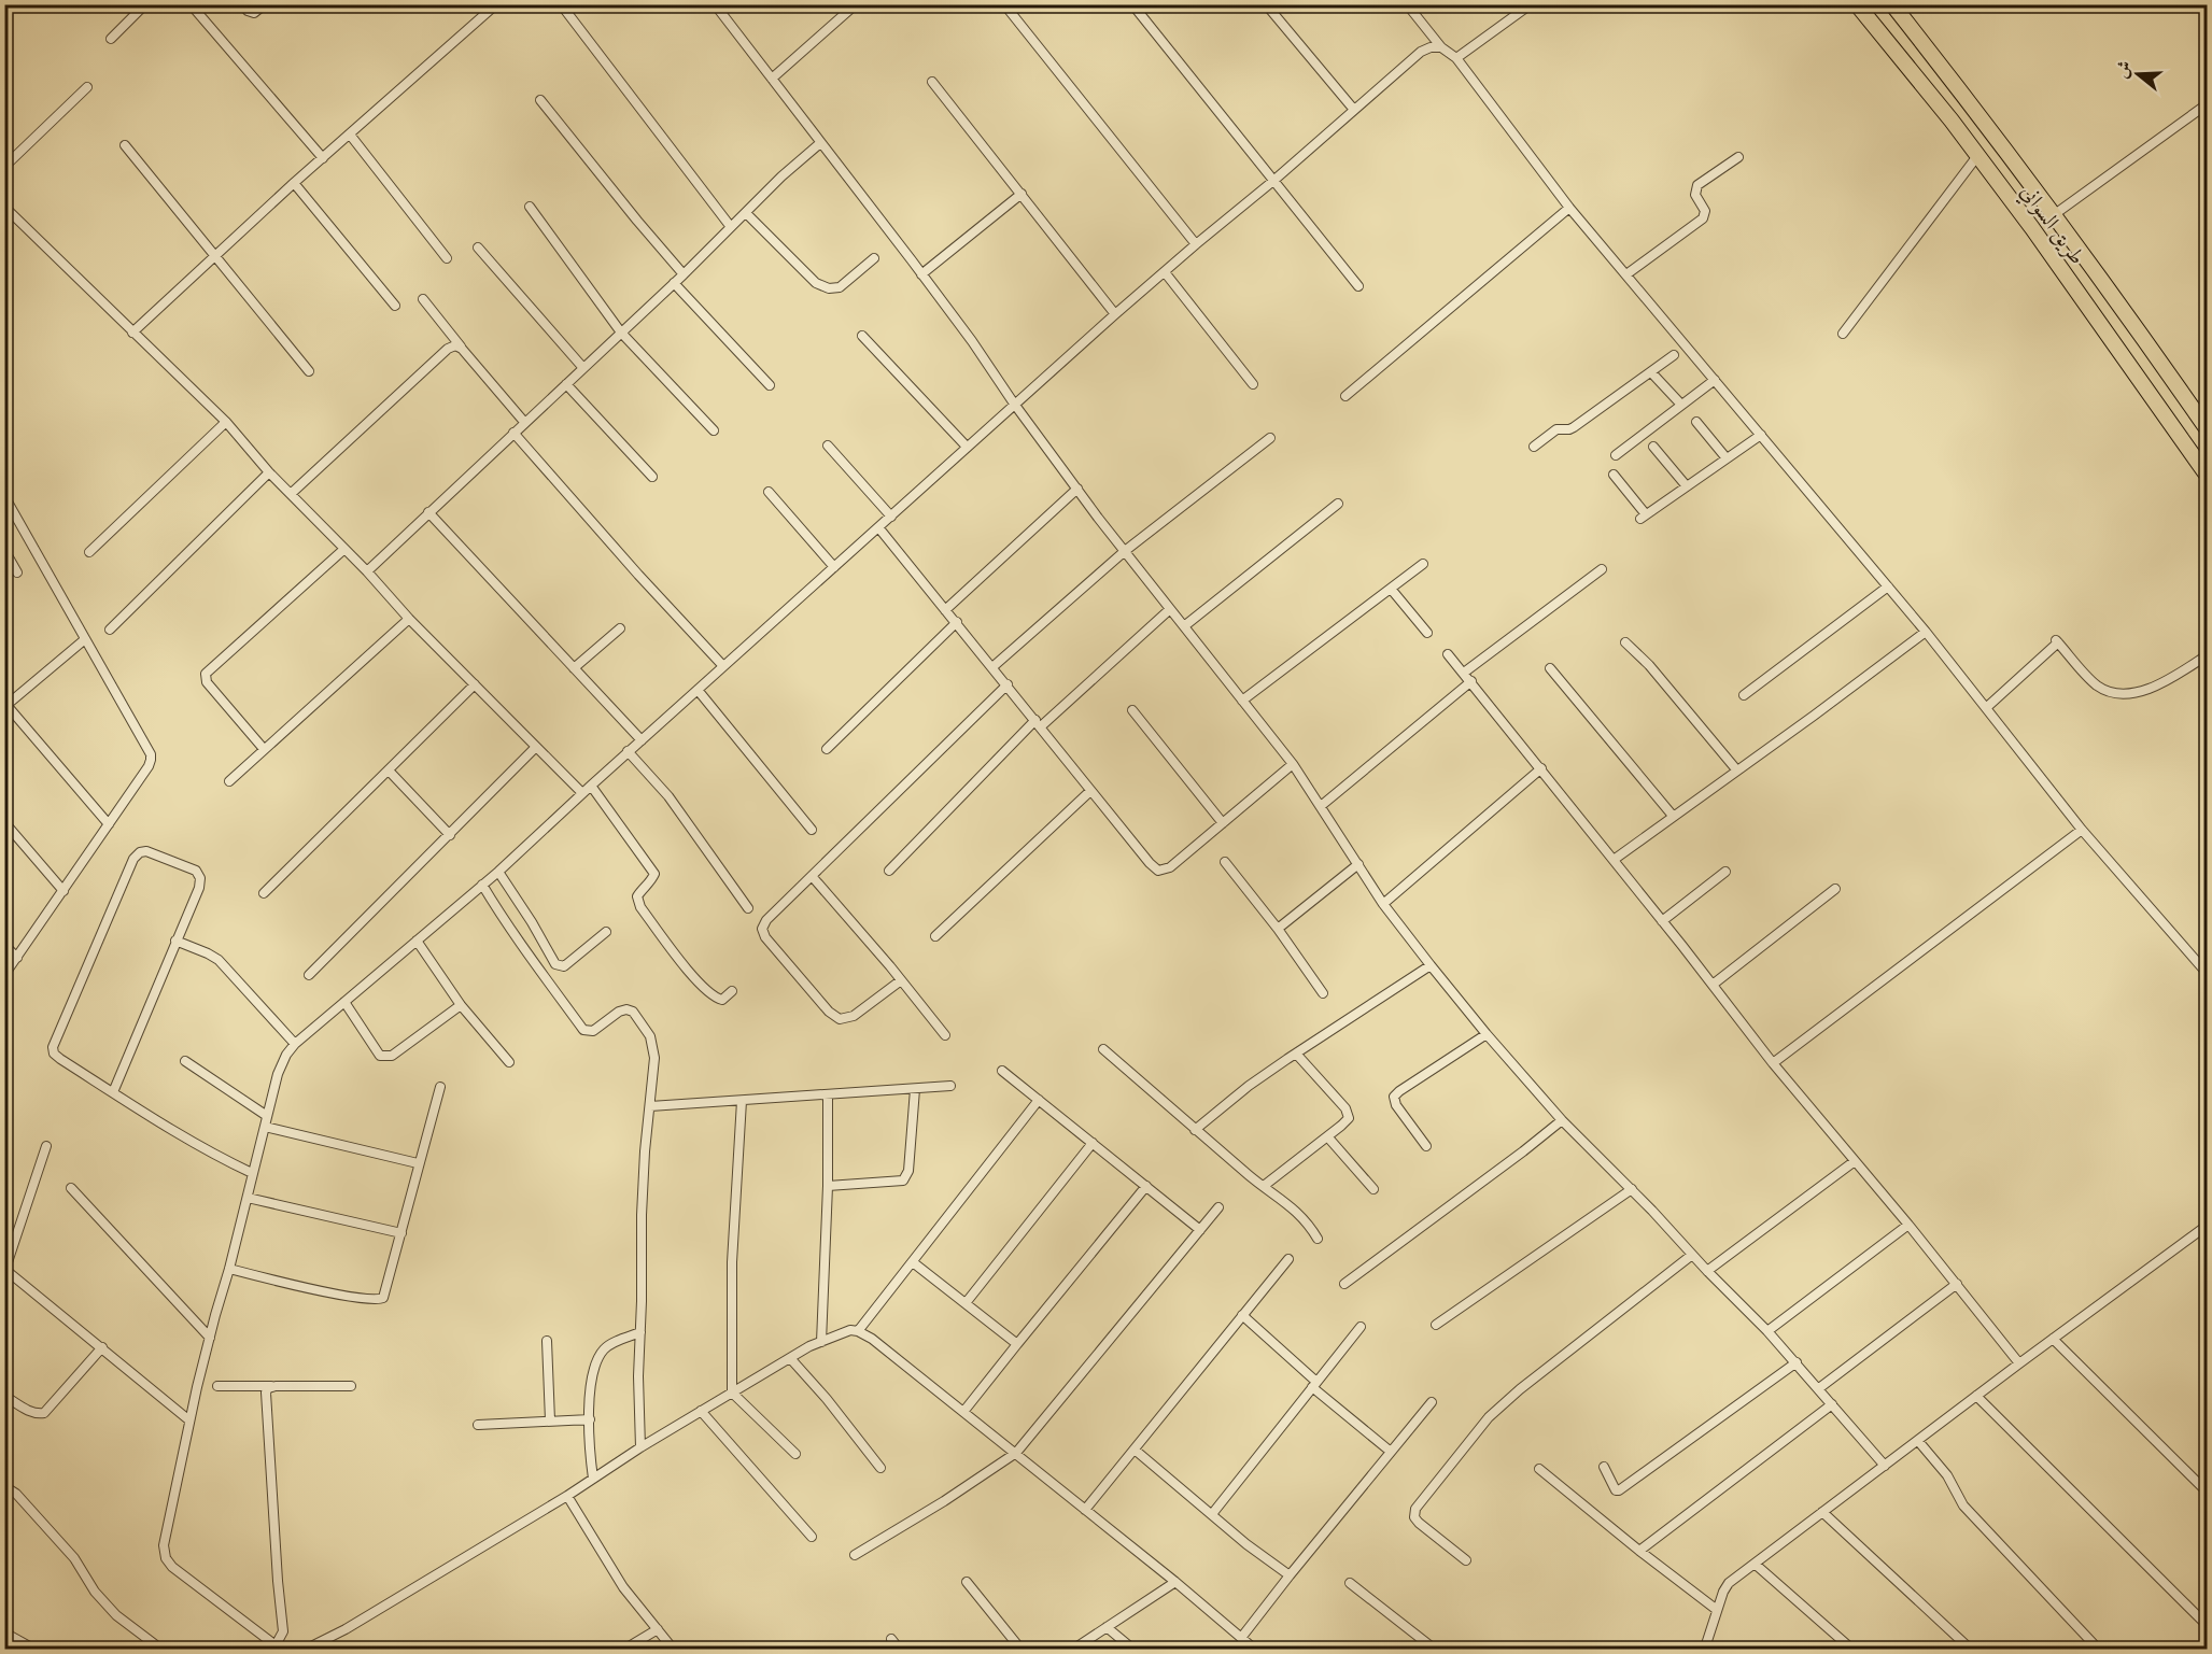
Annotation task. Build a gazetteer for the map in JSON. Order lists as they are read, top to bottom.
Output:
{
  "streets": {
    "highway": ["طريق السواني"]
  },
  "north": "left"
}
